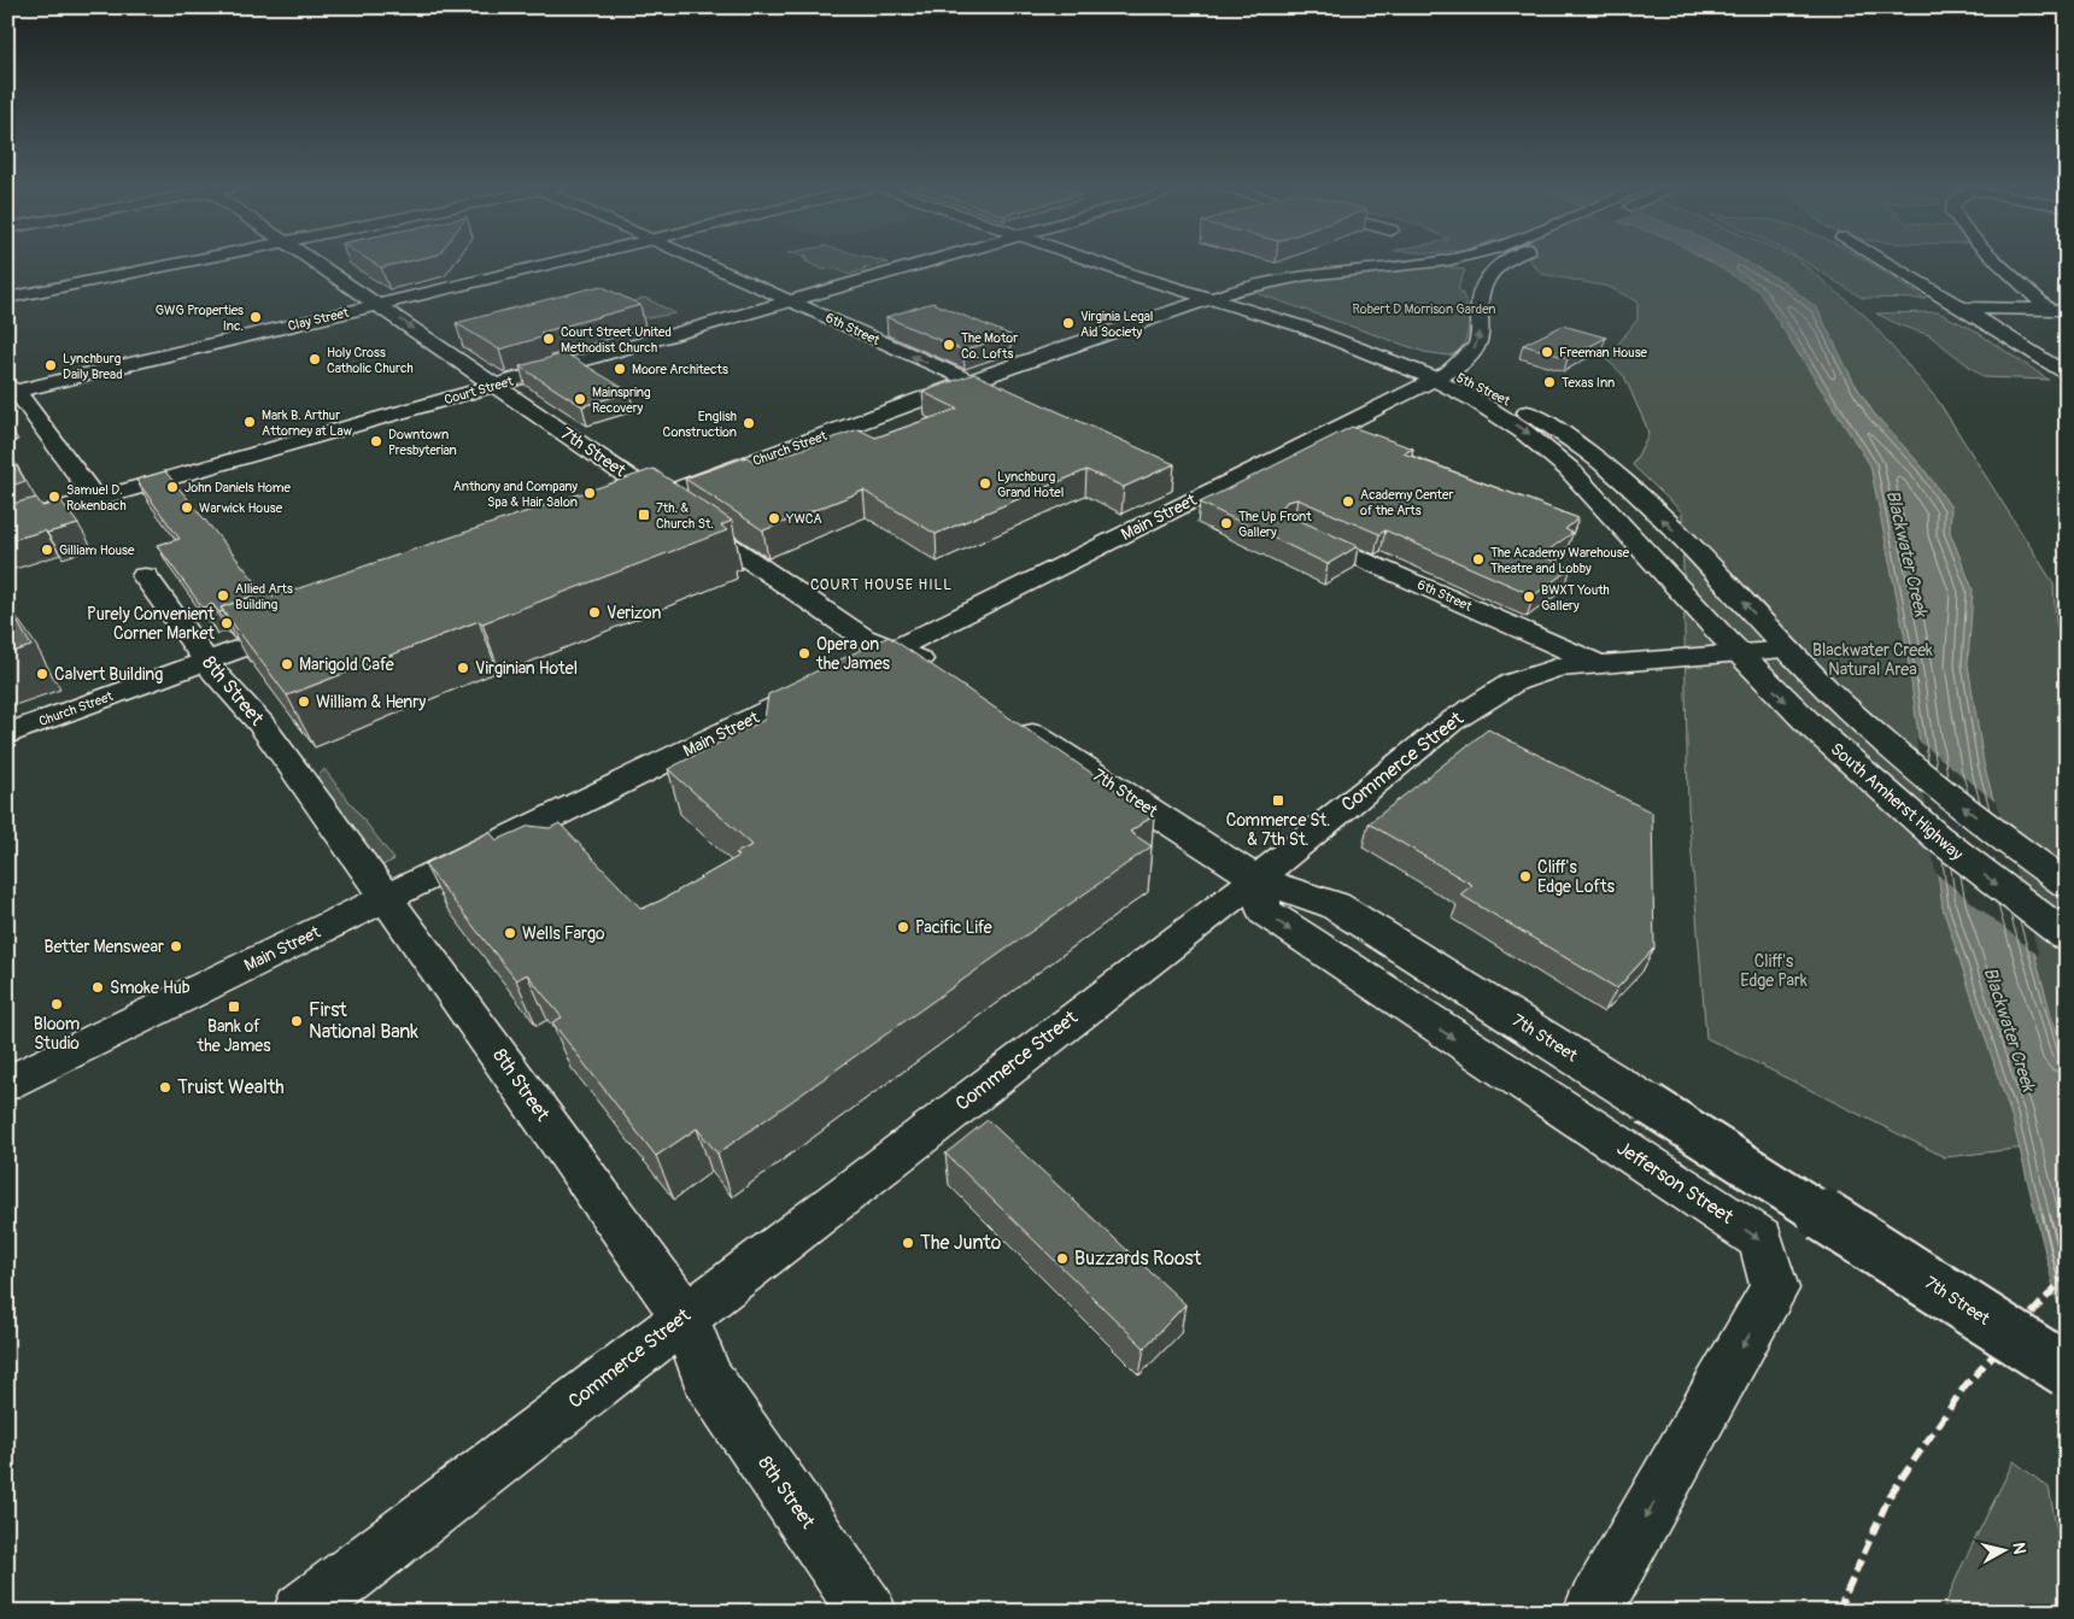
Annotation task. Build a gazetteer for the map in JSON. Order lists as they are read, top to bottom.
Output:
{
  "streets": {
    "street": [
      "Clay Street",
      "6th Street",
      "5th Street",
      "Court Street",
      "Church Street",
      "7th Street",
      "Main Street",
      "8th Street",
      "Commerce Street",
      "South Amherst Highway",
      "Jefferson Street"
    ]
  },
  "crossings": [
    ["Clay Street", "7th Street"],
    ["6th Street", "Court Street"],
    ["6th Street", "Church Street"],
    ["6th Street", "Commerce Street"],
    ["5th Street", "Church Street"],
    ["5th Street", "Main Street"],
    ["5th Street", "Commerce Street"],
    ["5th Street", "South Amherst Highway"],
    ["Court Street", "7th Street"],
    ["Church Street", "7th Street"],
    ["Church Street", "8th Street"],
    ["7th Street", "Main Street"],
    ["7th Street", "Commerce Street"],
    ["7th Street", "Jefferson Street"],
    ["Main Street", "8th Street"],
    ["8th Street", "Commerce Street"],
    ["Commerce Street", "South Amherst Highway"],
    ["Commerce Street", "Jefferson Street"]
  ],
  "districts": ["COURT HOUSE HILL"],
  "water": ["Blackwater Creek"],
  "parks": ["Robert D Morrison Garden", "Blackwater Creek Natural Area", "Cliff's Edge Park"],
  "places": {
    "other": [
      "GWG Properties Inc.",
      "Virginia Legal Aid Society",
      "Court Street United Methodist Church",
      "The Motor Co. Lofts",
      "Freeman House",
      "Holy Cross Catholic Church",
      "Lynchburg Daily Bread",
      "Moore Architects",
      "Texas Inn",
      "Mainspring Recovery",
      "Mark B. Arthur Attorney at Law",
      "English Construction",
      "Downtown Presbyterian",
      "Lynchburg Grand Hotel",
      "John Daniels Home",
      "Anthony and Company Spa & Hair Salon",
      "Samuel D. Rokenbach",
      "Academy Center of the Arts",
      "Warwick House",
      "YWCA",
      "The Up Front Gallery",
      "Gilliam House",
      "The Academy Warehouse Theatre and Lobby",
      "Allied Arts Building",
      "BWXT Youth Gallery",
      "Verizon",
      "Purely Convenient Corner Market",
      "Opera on the James",
      "Marigold Cafe",
      "Virginian Hotel",
      "Calvert Building",
      "William & Henry",
      "Cliff's Edge Lofts",
      "Pacific Life",
      "Wells Fargo",
      "Better Menswear",
      "Smoke Hub",
      "Bloom Studio",
      "First National Bank",
      "Truist Wealth",
      "The Junto",
      "Buzzards Roost"
    ],
    "transit": ["7th. & Church St.", "Commerce St. & 7th St.", "Bank of the James"]
  },
  "north": "right"
}
